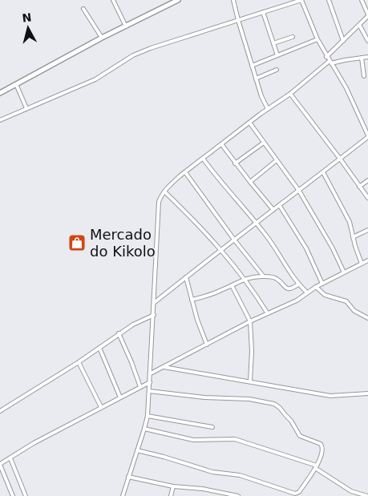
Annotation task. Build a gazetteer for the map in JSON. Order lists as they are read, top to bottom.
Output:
{
  "places": {
    "shop": ["Mercado do Kikolo"]
  },
  "north": "top"
}
